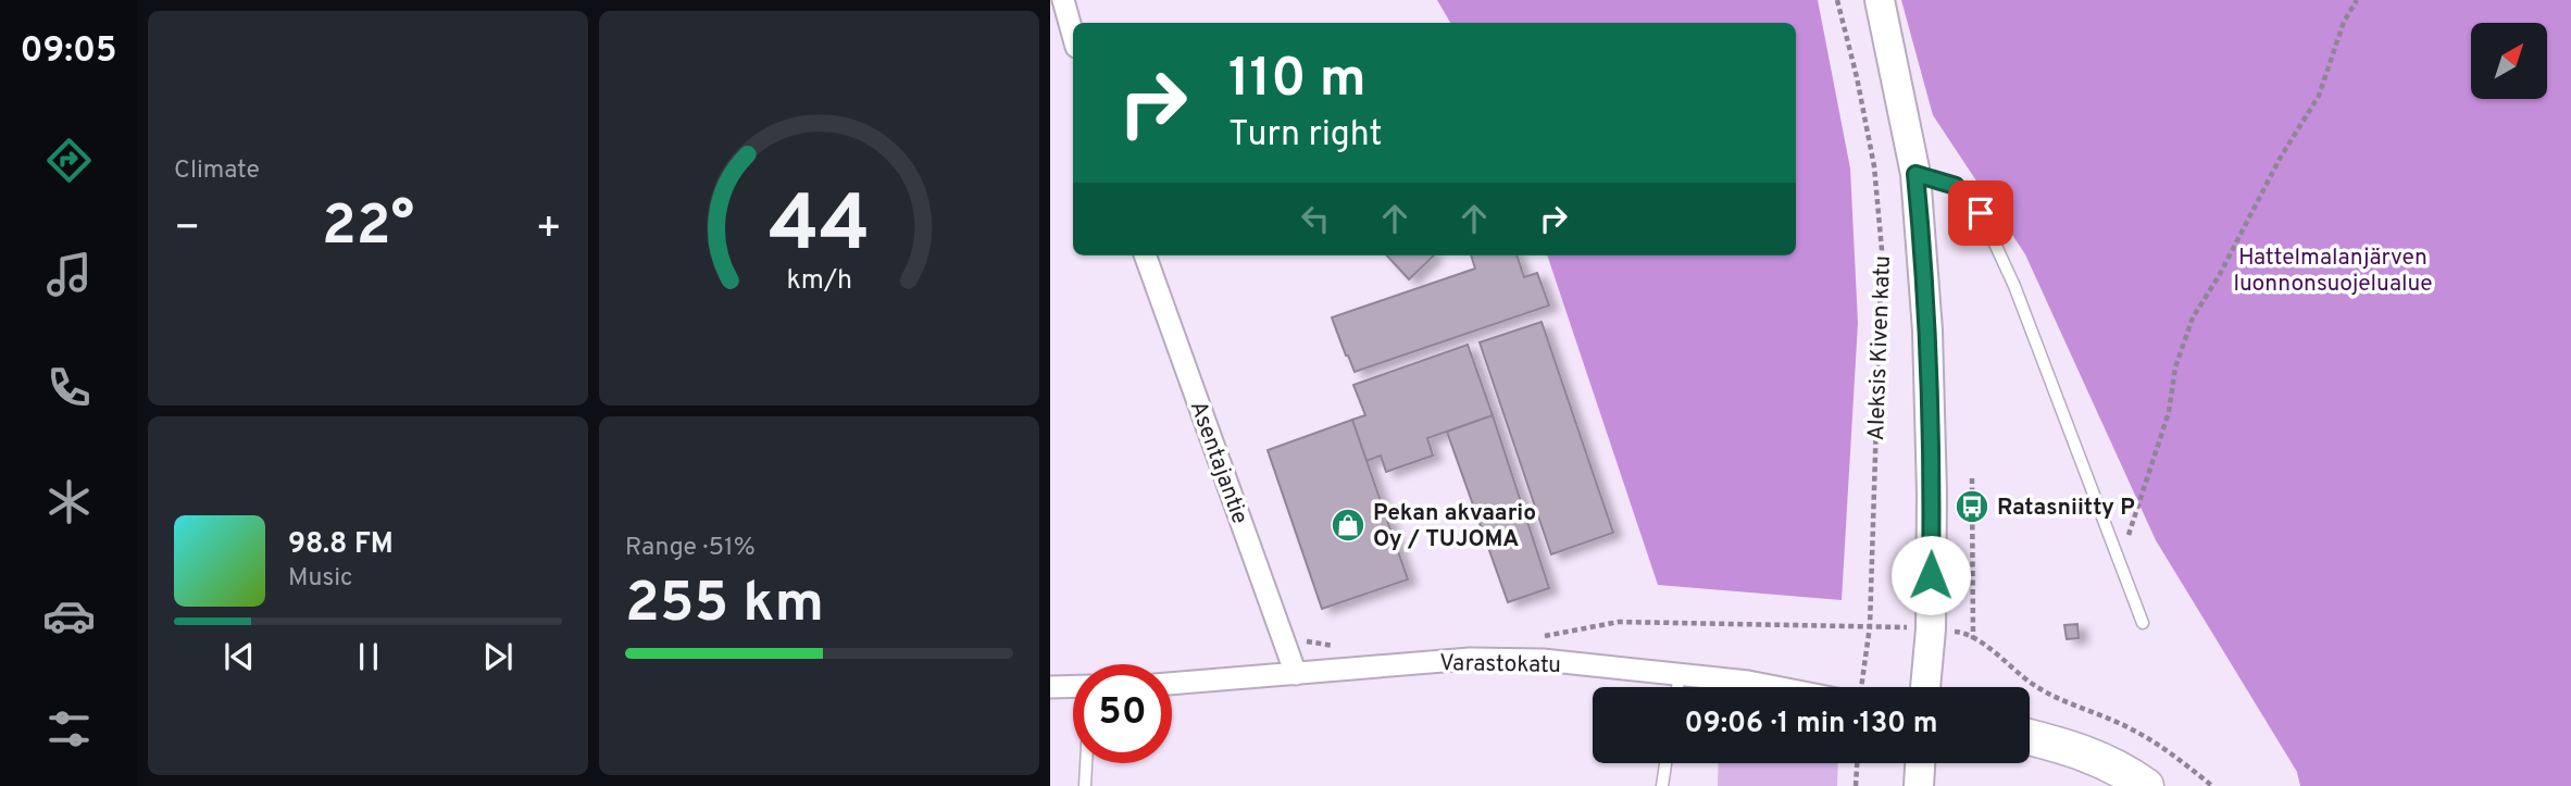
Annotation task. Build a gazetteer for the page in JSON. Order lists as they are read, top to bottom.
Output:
{
  "streets": {
    "main road": ["Aleksis Kiven katu"],
    "street": ["Asentajantie", "Varastokatu"]
  },
  "crossings": [
    ["Asentajantie", "Varastokatu"]
  ],
  "parks": ["Hattelmalanjärven luonnonsuojelualue"],
  "places": {
    "bus stop": ["Ratasniitty P"],
    "shop": ["Pekan akvaario Oy / TUJOMA"]
  },
  "north": "top right",
  "page": {
    "tabs": "09:05",
    "tile": [
      "Climate",
      ["Range · 51%", "255 km"]
    ],
    "turn": ["110 m", "Turn right"],
    "heat": ["−", "22°", "+"],
    "song": ["98.8 FM", "Music"],
    "limit": "50",
    "trip": "09:06 · 1 min · 130 m",
    "gauge": ["44", "km/h"]
  }
}
